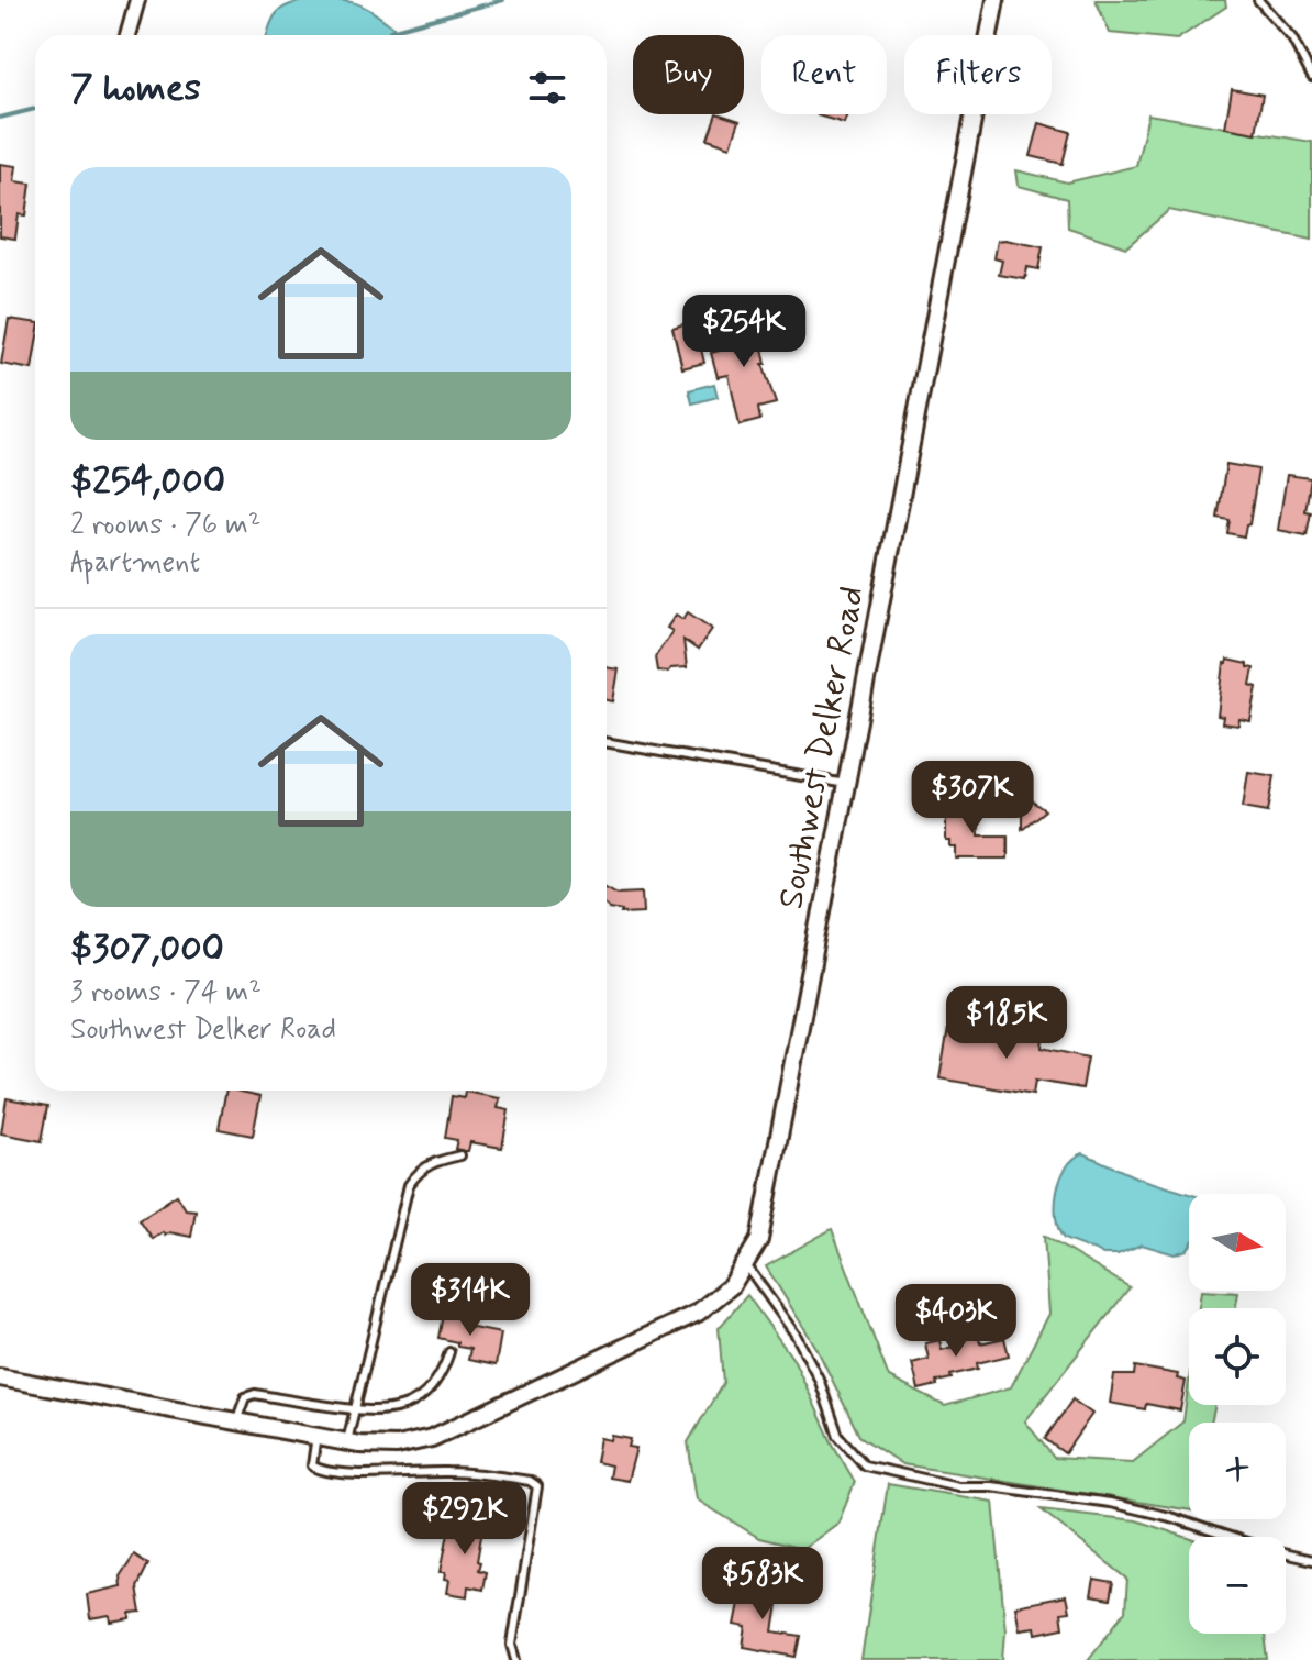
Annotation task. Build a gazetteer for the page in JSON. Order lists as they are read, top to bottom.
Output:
{
  "streets": {
    "street": ["Southwest Delker Road"]
  },
  "north": "right",
  "page": {
    "chip": ["Buy", "Rent", "Filters"],
    "heading": "7 homes",
    "list": [
      {
        "name": "$254,000",
        "note": "2 rooms · 76 m² · Apartment"
      },
      {
        "name": "$307,000",
        "note": "3 rooms · 74 m² · Southwest Delker Road"
      }
    ],
    "price": [
      "$254K",
      "$307K",
      "$185K",
      "$314K",
      "$403K",
      "$292K",
      "$583K"
    ],
    "map_buttons": ["+", "−"]
  }
}
